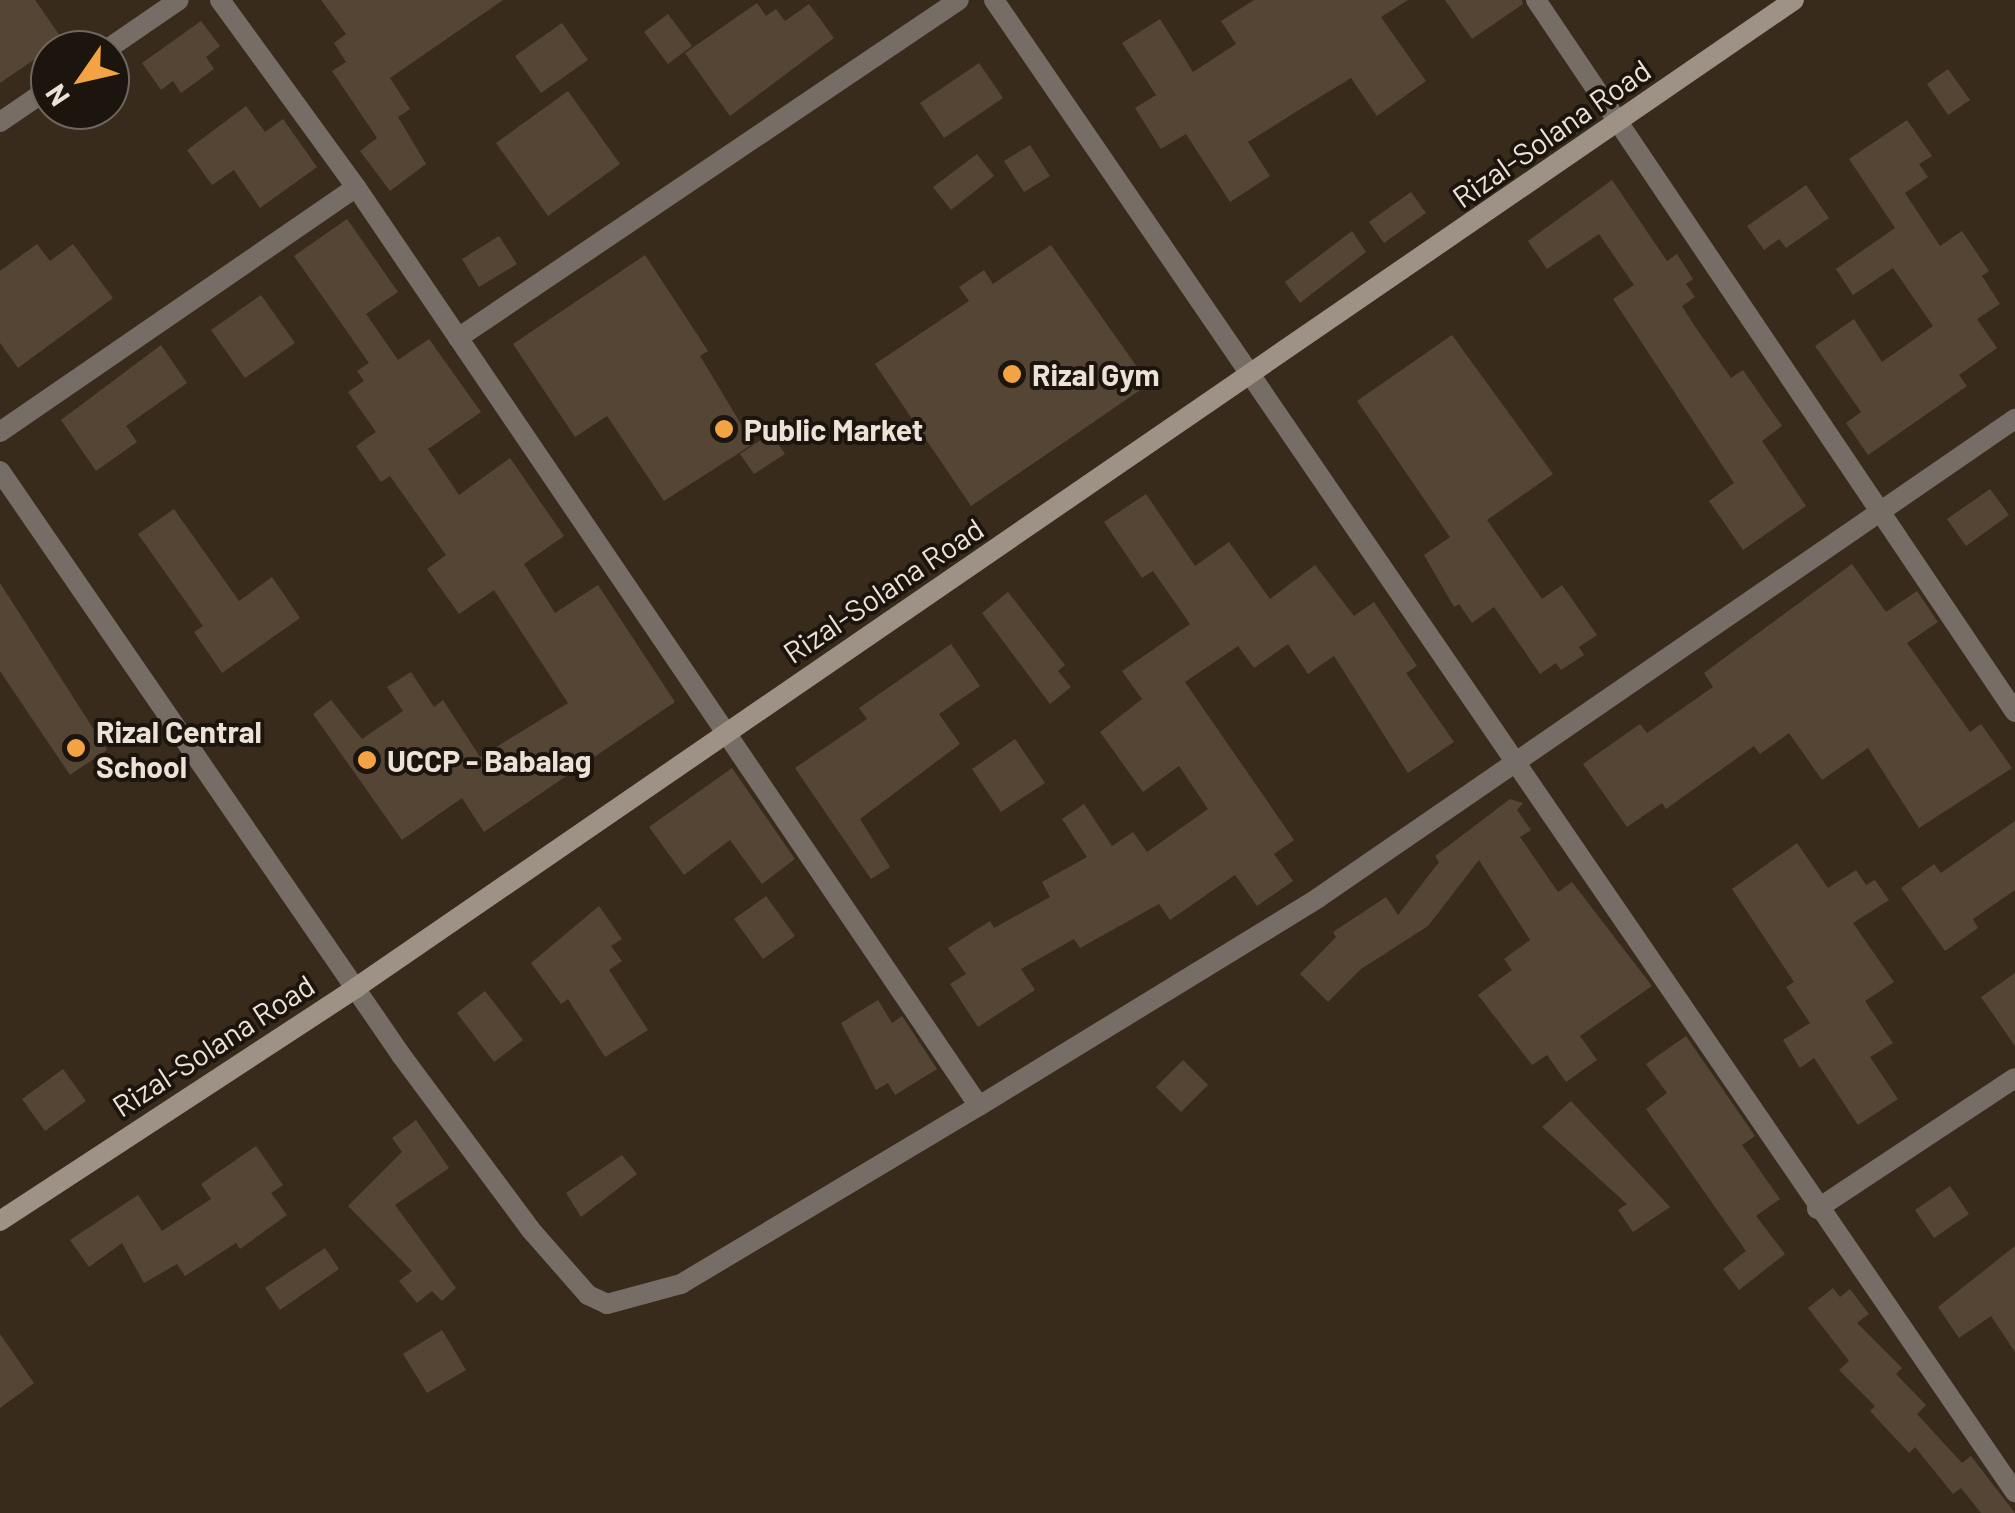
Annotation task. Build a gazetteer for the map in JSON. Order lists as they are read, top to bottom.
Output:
{
  "streets": {
    "main road": ["Rizal-Solana Road"]
  },
  "places": [
    "Rizal Gym",
    "Public Market",
    "Rizal Central School",
    "UCCP - Babalag"
  ],
  "north": "bottom left"
}
